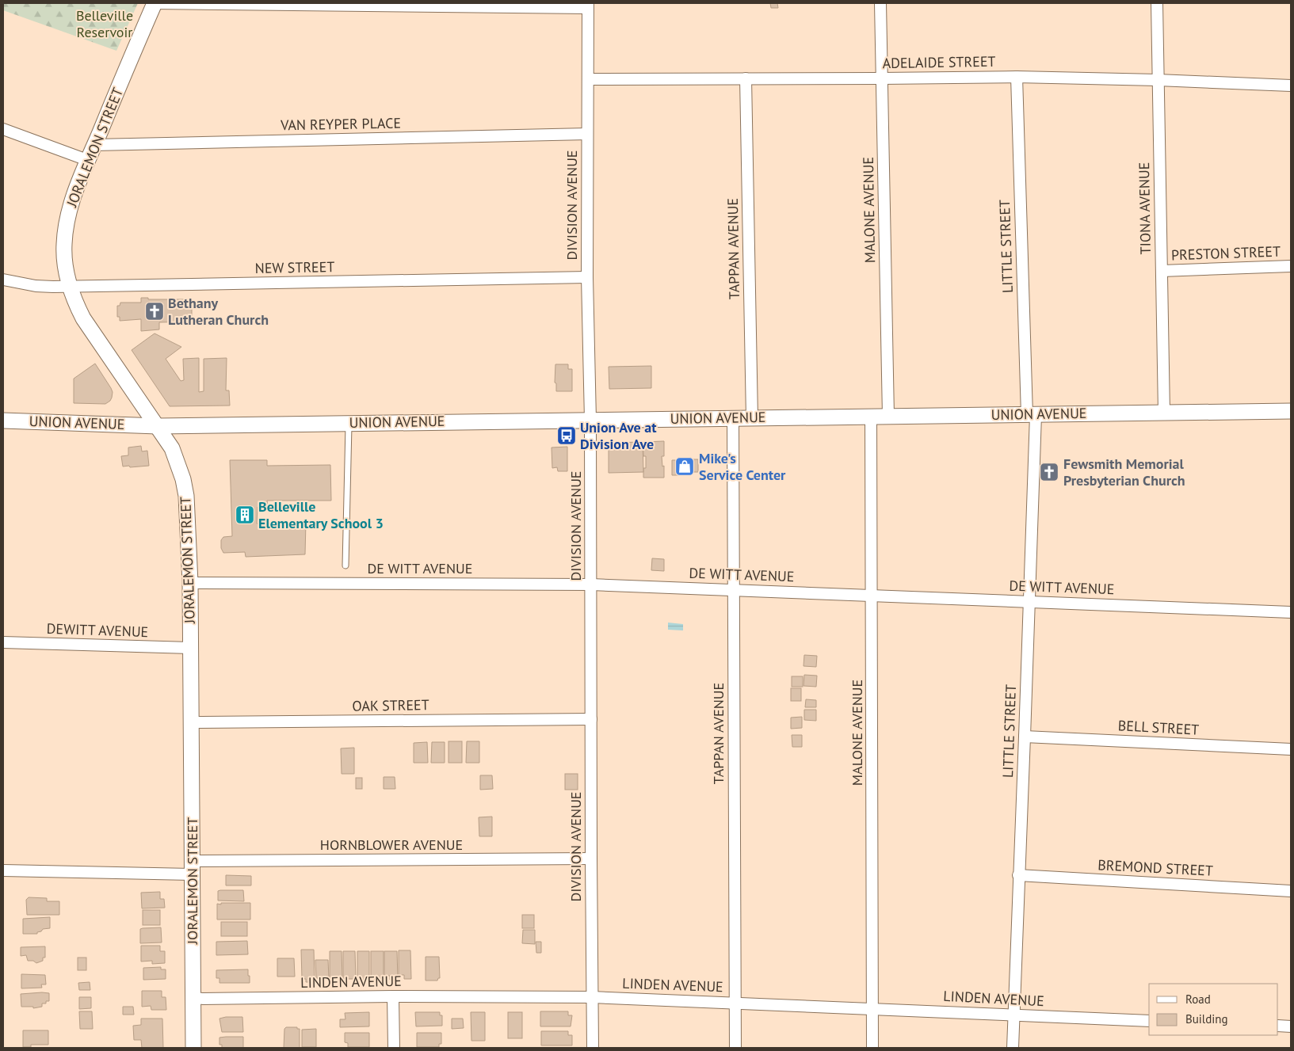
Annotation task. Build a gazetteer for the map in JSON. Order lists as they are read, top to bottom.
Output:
{
  "streets": {
    "street": [
      "ADELAIDE STREET",
      "VAN REYPER PLACE",
      "JORALEMON STREET",
      "DIVISION AVENUE",
      "TIONA AVENUE",
      "MALONE AVENUE",
      "LITTLE STREET",
      "TAPPAN AVENUE",
      "PRESTON STREET",
      "NEW STREET",
      "UNION AVENUE",
      "DE WITT AVENUE",
      "DEWITT AVENUE",
      "OAK STREET",
      "BELL STREET",
      "HORNBLOWER AVENUE",
      "BREMOND STREET",
      "LINDEN AVENUE"
    ]
  },
  "crossings": [
    ["ADELAIDE STREET", "DIVISION AVENUE"],
    ["ADELAIDE STREET", "TIONA AVENUE"],
    ["ADELAIDE STREET", "MALONE AVENUE"],
    ["ADELAIDE STREET", "LITTLE STREET"],
    ["ADELAIDE STREET", "TAPPAN AVENUE"],
    ["VAN REYPER PLACE", "JORALEMON STREET"],
    ["VAN REYPER PLACE", "DIVISION AVENUE"],
    ["JORALEMON STREET", "NEW STREET"],
    ["JORALEMON STREET", "UNION AVENUE"],
    ["JORALEMON STREET", "DE WITT AVENUE"],
    ["JORALEMON STREET", "DEWITT AVENUE"],
    ["JORALEMON STREET", "OAK STREET"],
    ["JORALEMON STREET", "HORNBLOWER AVENUE"],
    ["JORALEMON STREET", "LINDEN AVENUE"],
    ["DIVISION AVENUE", "NEW STREET"],
    ["DIVISION AVENUE", "UNION AVENUE"],
    ["DIVISION AVENUE", "DE WITT AVENUE"],
    ["DIVISION AVENUE", "OAK STREET"],
    ["DIVISION AVENUE", "HORNBLOWER AVENUE"],
    ["DIVISION AVENUE", "LINDEN AVENUE"],
    ["TIONA AVENUE", "PRESTON STREET"],
    ["TIONA AVENUE", "UNION AVENUE"],
    ["MALONE AVENUE", "UNION AVENUE"],
    ["MALONE AVENUE", "DE WITT AVENUE"],
    ["MALONE AVENUE", "LINDEN AVENUE"],
    ["LITTLE STREET", "UNION AVENUE"],
    ["LITTLE STREET", "DE WITT AVENUE"],
    ["LITTLE STREET", "BELL STREET"],
    ["LITTLE STREET", "BREMOND STREET"],
    ["LITTLE STREET", "LINDEN AVENUE"],
    ["TAPPAN AVENUE", "UNION AVENUE"],
    ["TAPPAN AVENUE", "DE WITT AVENUE"],
    ["TAPPAN AVENUE", "LINDEN AVENUE"]
  ],
  "parks": ["Belleville Reservoir"],
  "places": {
    "church": ["Bethany Lutheran Church", "Fewsmith Memorial Presbyterian Church"],
    "bus stop": ["Union Ave at Division Ave"],
    "shop": ["Mike's Service Center"],
    "building": ["Belleville Elementary School 3"]
  },
  "legend": ["Road", "Building"]
}
